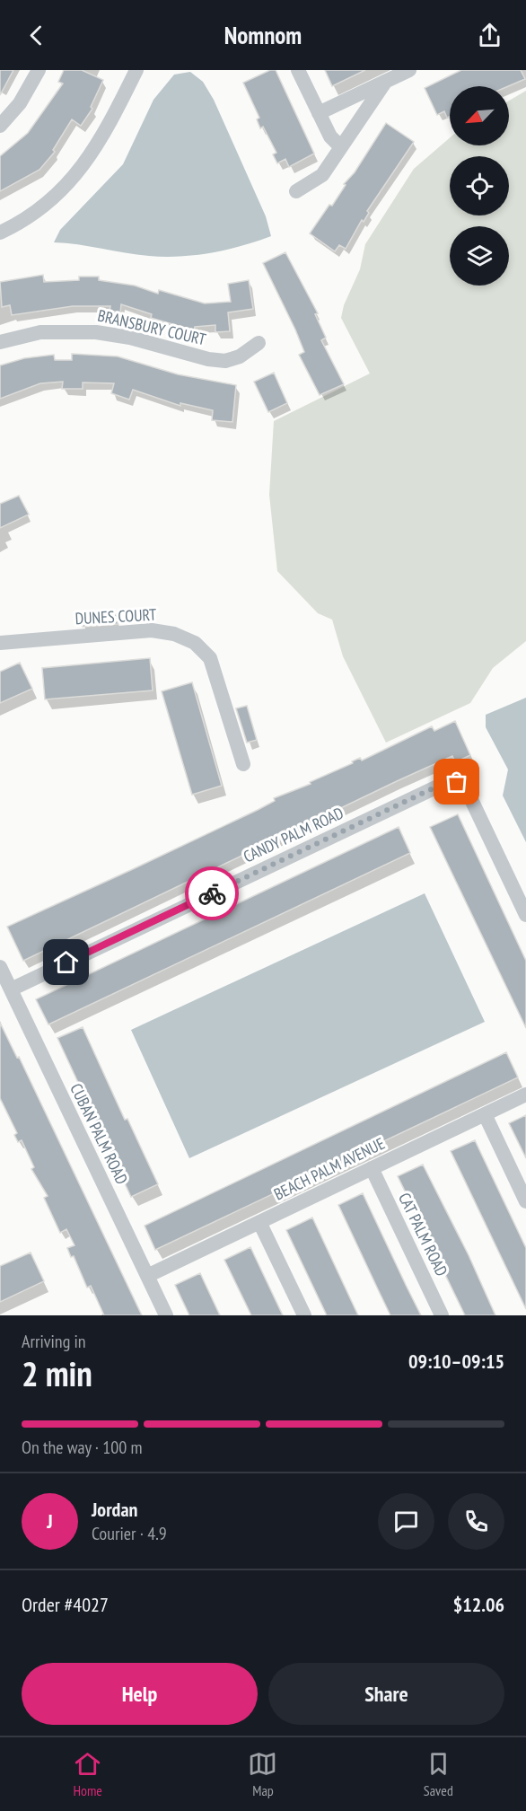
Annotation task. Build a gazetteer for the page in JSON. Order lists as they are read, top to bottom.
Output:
{
  "streets": {
    "street": [
      "BRANSBURY COURT",
      "DUNES COURT",
      "CANDY PALM ROAD",
      "CUBAN PALM ROAD",
      "BEACH PALM AVENUE",
      "CAT PALM ROAD"
    ]
  },
  "crossings": [
    ["CANDY PALM ROAD", "CUBAN PALM ROAD"],
    ["CUBAN PALM ROAD", "BEACH PALM AVENUE"],
    ["BEACH PALM AVENUE", "CAT PALM ROAD"]
  ],
  "north": "bottom left",
  "page": {
    "header": "Nomnom",
    "heading": ["2 min", "Arriving in", "09:10–09:15"],
    "panel": [
      "Jordan",
      "Courier · 4.9",
      "Order #4027",
      "$12.06"
    ],
    "bar": "On the way · 100 m",
    "round": "J",
    "buttons": ["Help", "Share"],
    "tabs": ["Home", "Map", "Saved"]
  }
}
